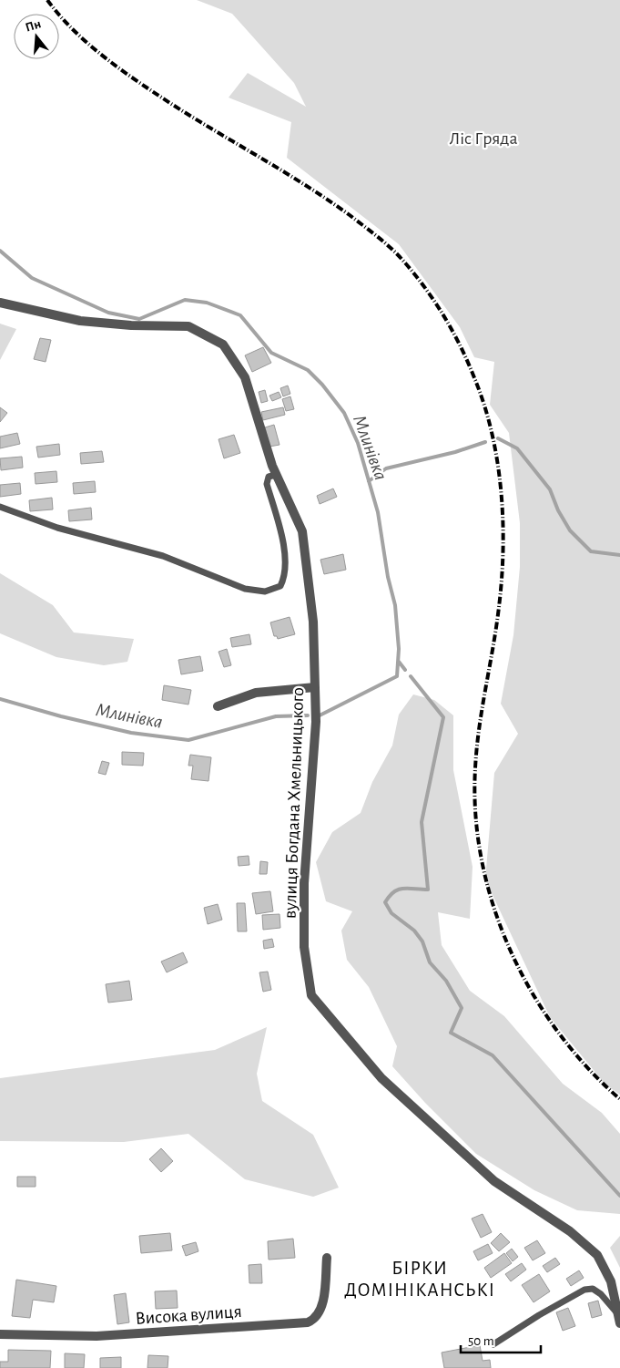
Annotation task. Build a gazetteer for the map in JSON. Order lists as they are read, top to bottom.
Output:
{
  "streets": {
    "street": ["вулиця Богдана Хмельницького", "Висока вулиця"]
  },
  "districts": ["БІРКИ ДОМІНІКАНСЬКІ"],
  "water": ["Млинівка"],
  "parks": ["Ліс Гряда"],
  "scale_bar": "50 m",
  "north": "top"
}
